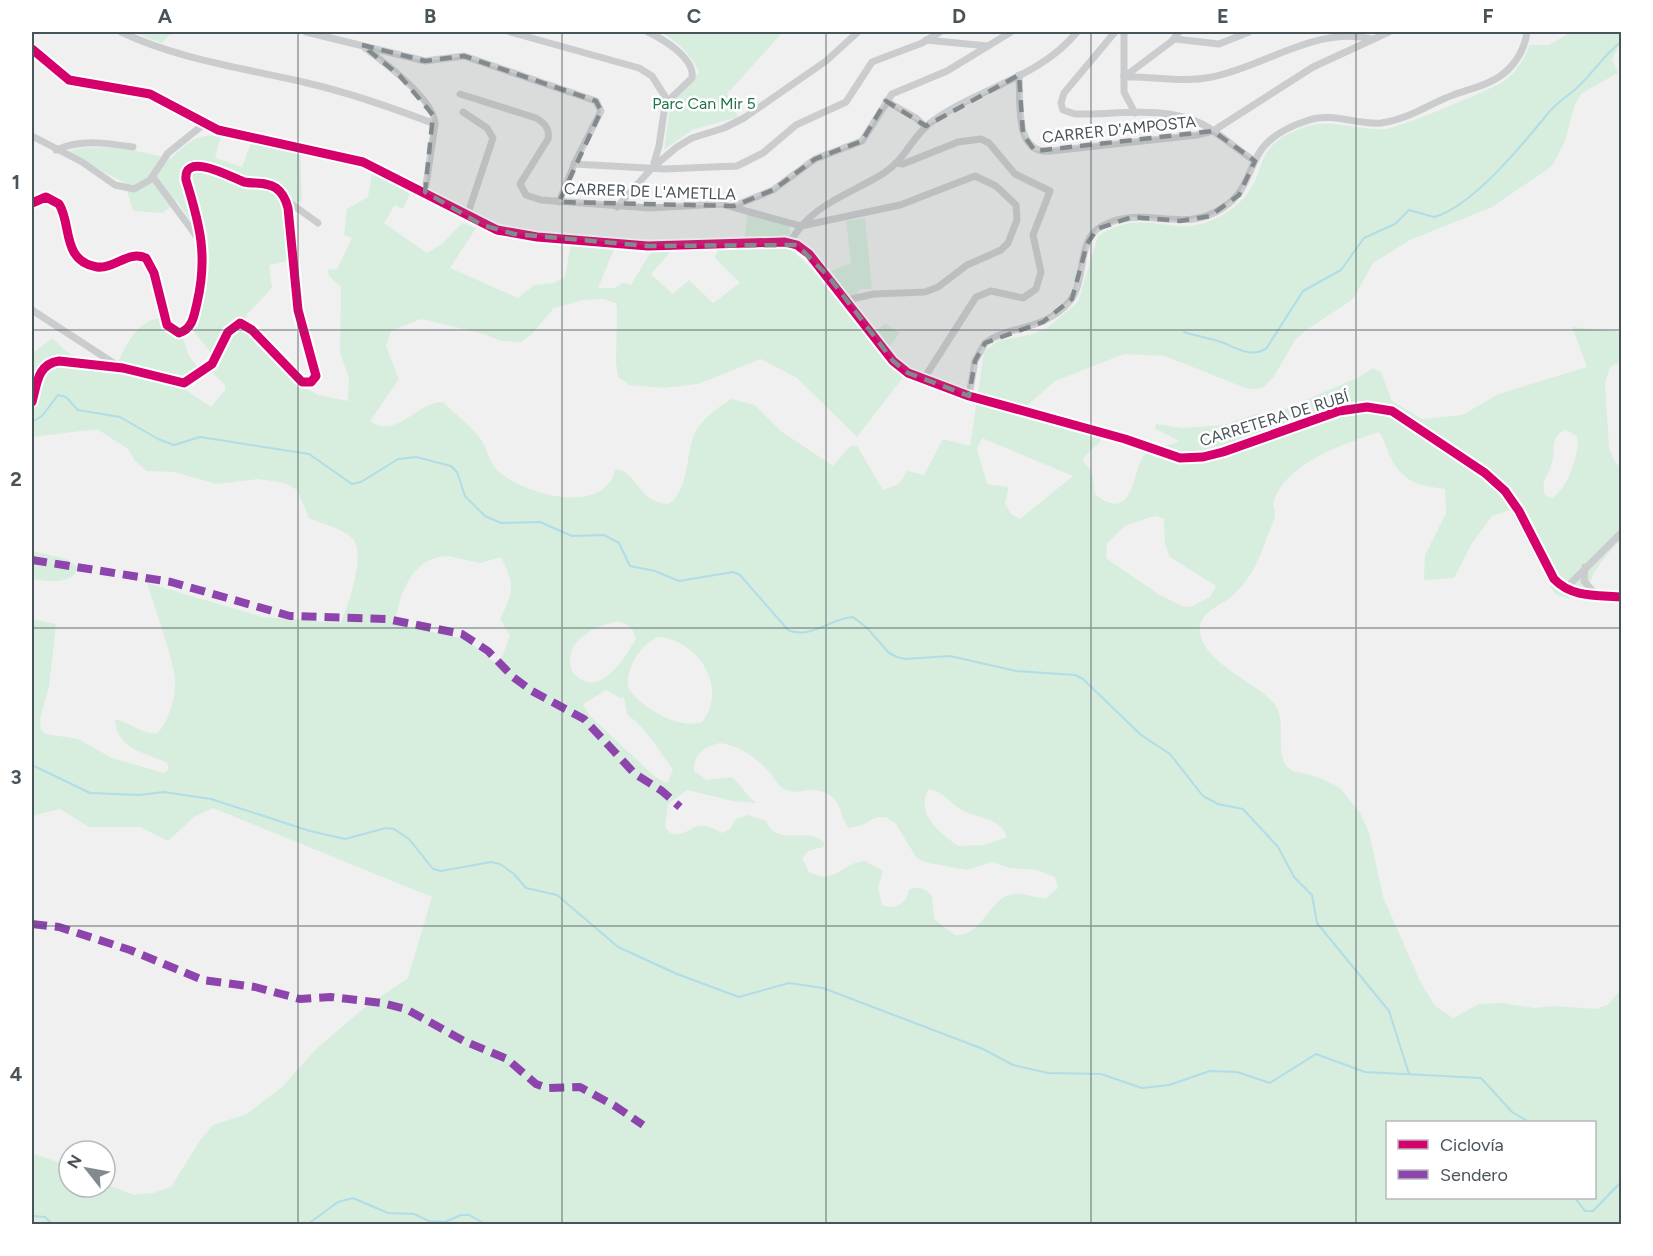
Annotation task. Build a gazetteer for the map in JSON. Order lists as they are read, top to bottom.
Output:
{
  "streets": {
    "street": ["CARRER D'AMPOSTA", "CARRER DE L'AMETLLA", "CARRETERA DE RUBÍ"]
  },
  "parks": ["Parc Can Mir 5"],
  "legend": ["Ciclovía", "Sendero"],
  "north": "top left",
  "grid": {
    "columns": [
      "A",
      "B",
      "C",
      "D",
      "E",
      "F"
    ],
    "rows": [
      "1",
      "2",
      "3",
      "4"
    ]
  }
}
